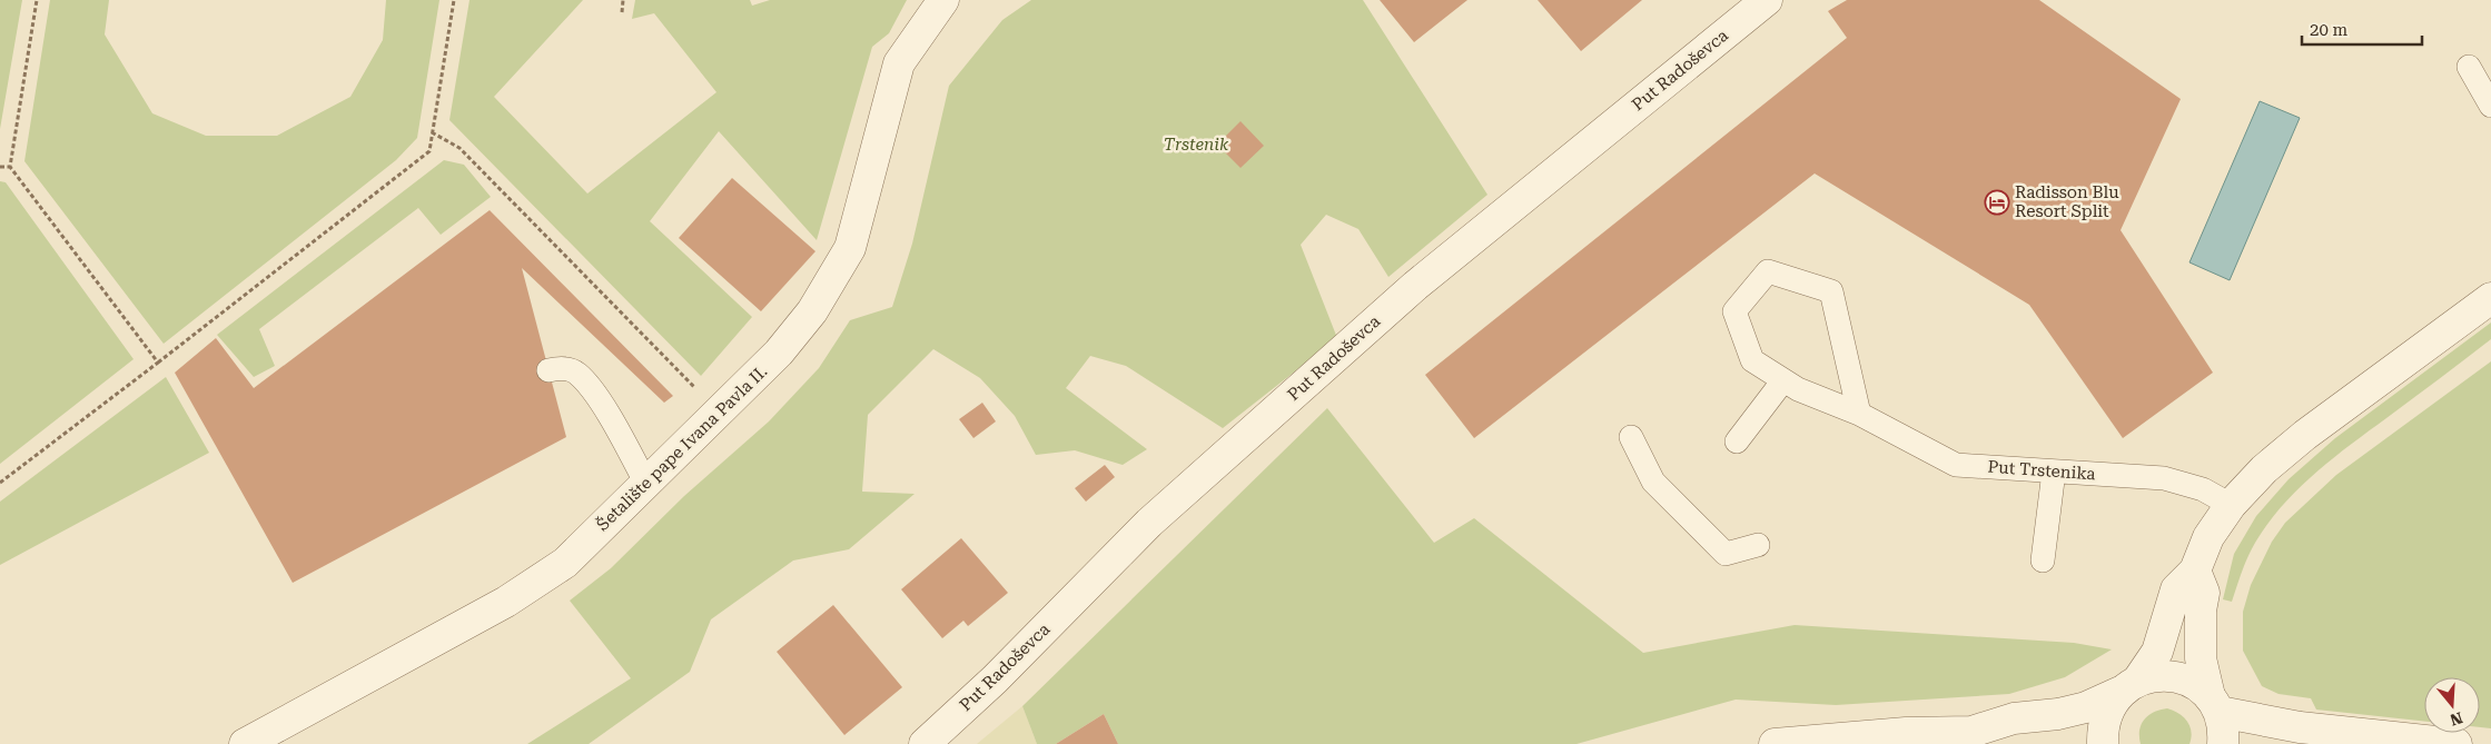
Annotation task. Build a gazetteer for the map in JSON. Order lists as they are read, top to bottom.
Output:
{
  "streets": {
    "street": ["Put Radoševca", "Šetalište pape Ivana Pavla II."],
    "lane": ["Put Trstenika"]
  },
  "parks": ["Trstenik"],
  "places": {
    "hotel": ["Radisson Blu Resort Split"]
  },
  "scale_bar": "20 m",
  "north": "bottom"
}
